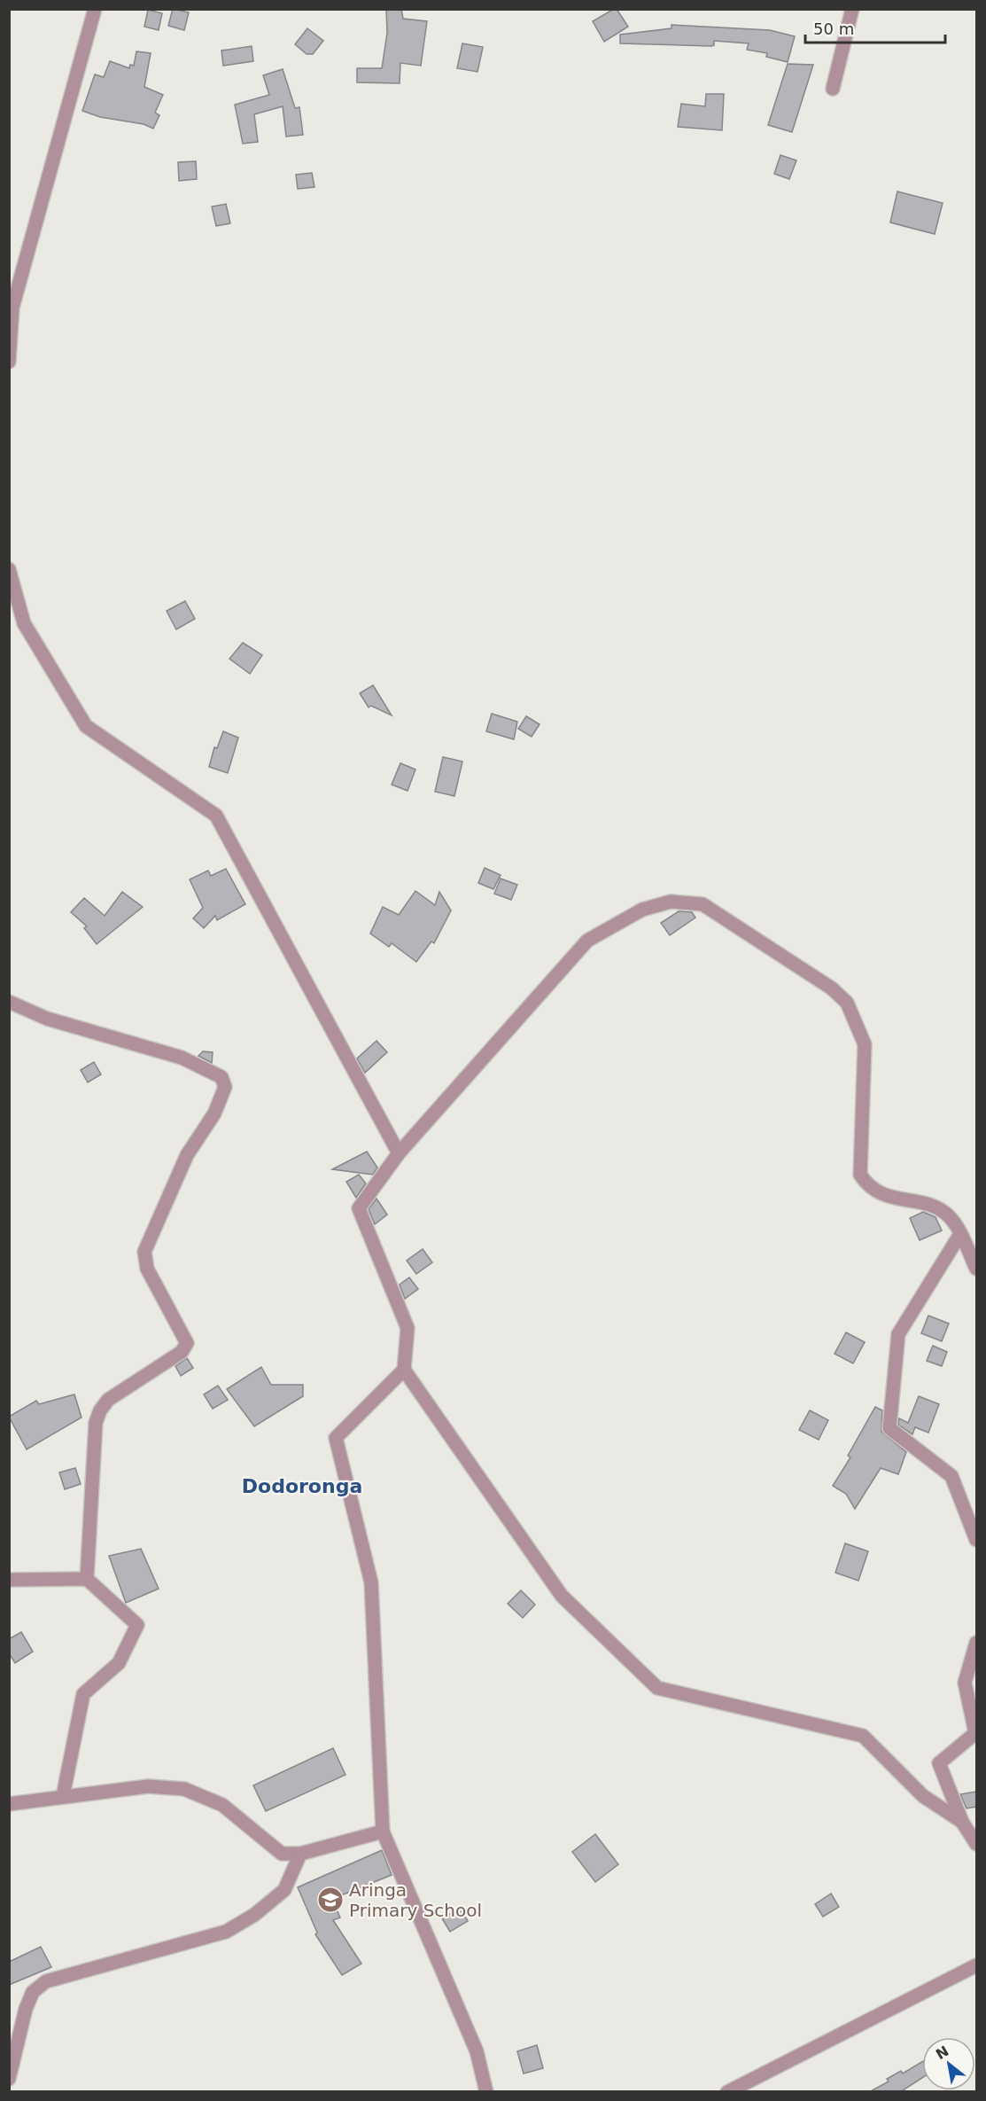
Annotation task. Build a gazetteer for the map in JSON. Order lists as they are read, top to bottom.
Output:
{
  "districts": ["Dodoronga"],
  "places": {
    "school or university": ["Aringa Primary School"]
  },
  "scale_bar": "50 m",
  "north": "top left"
}
